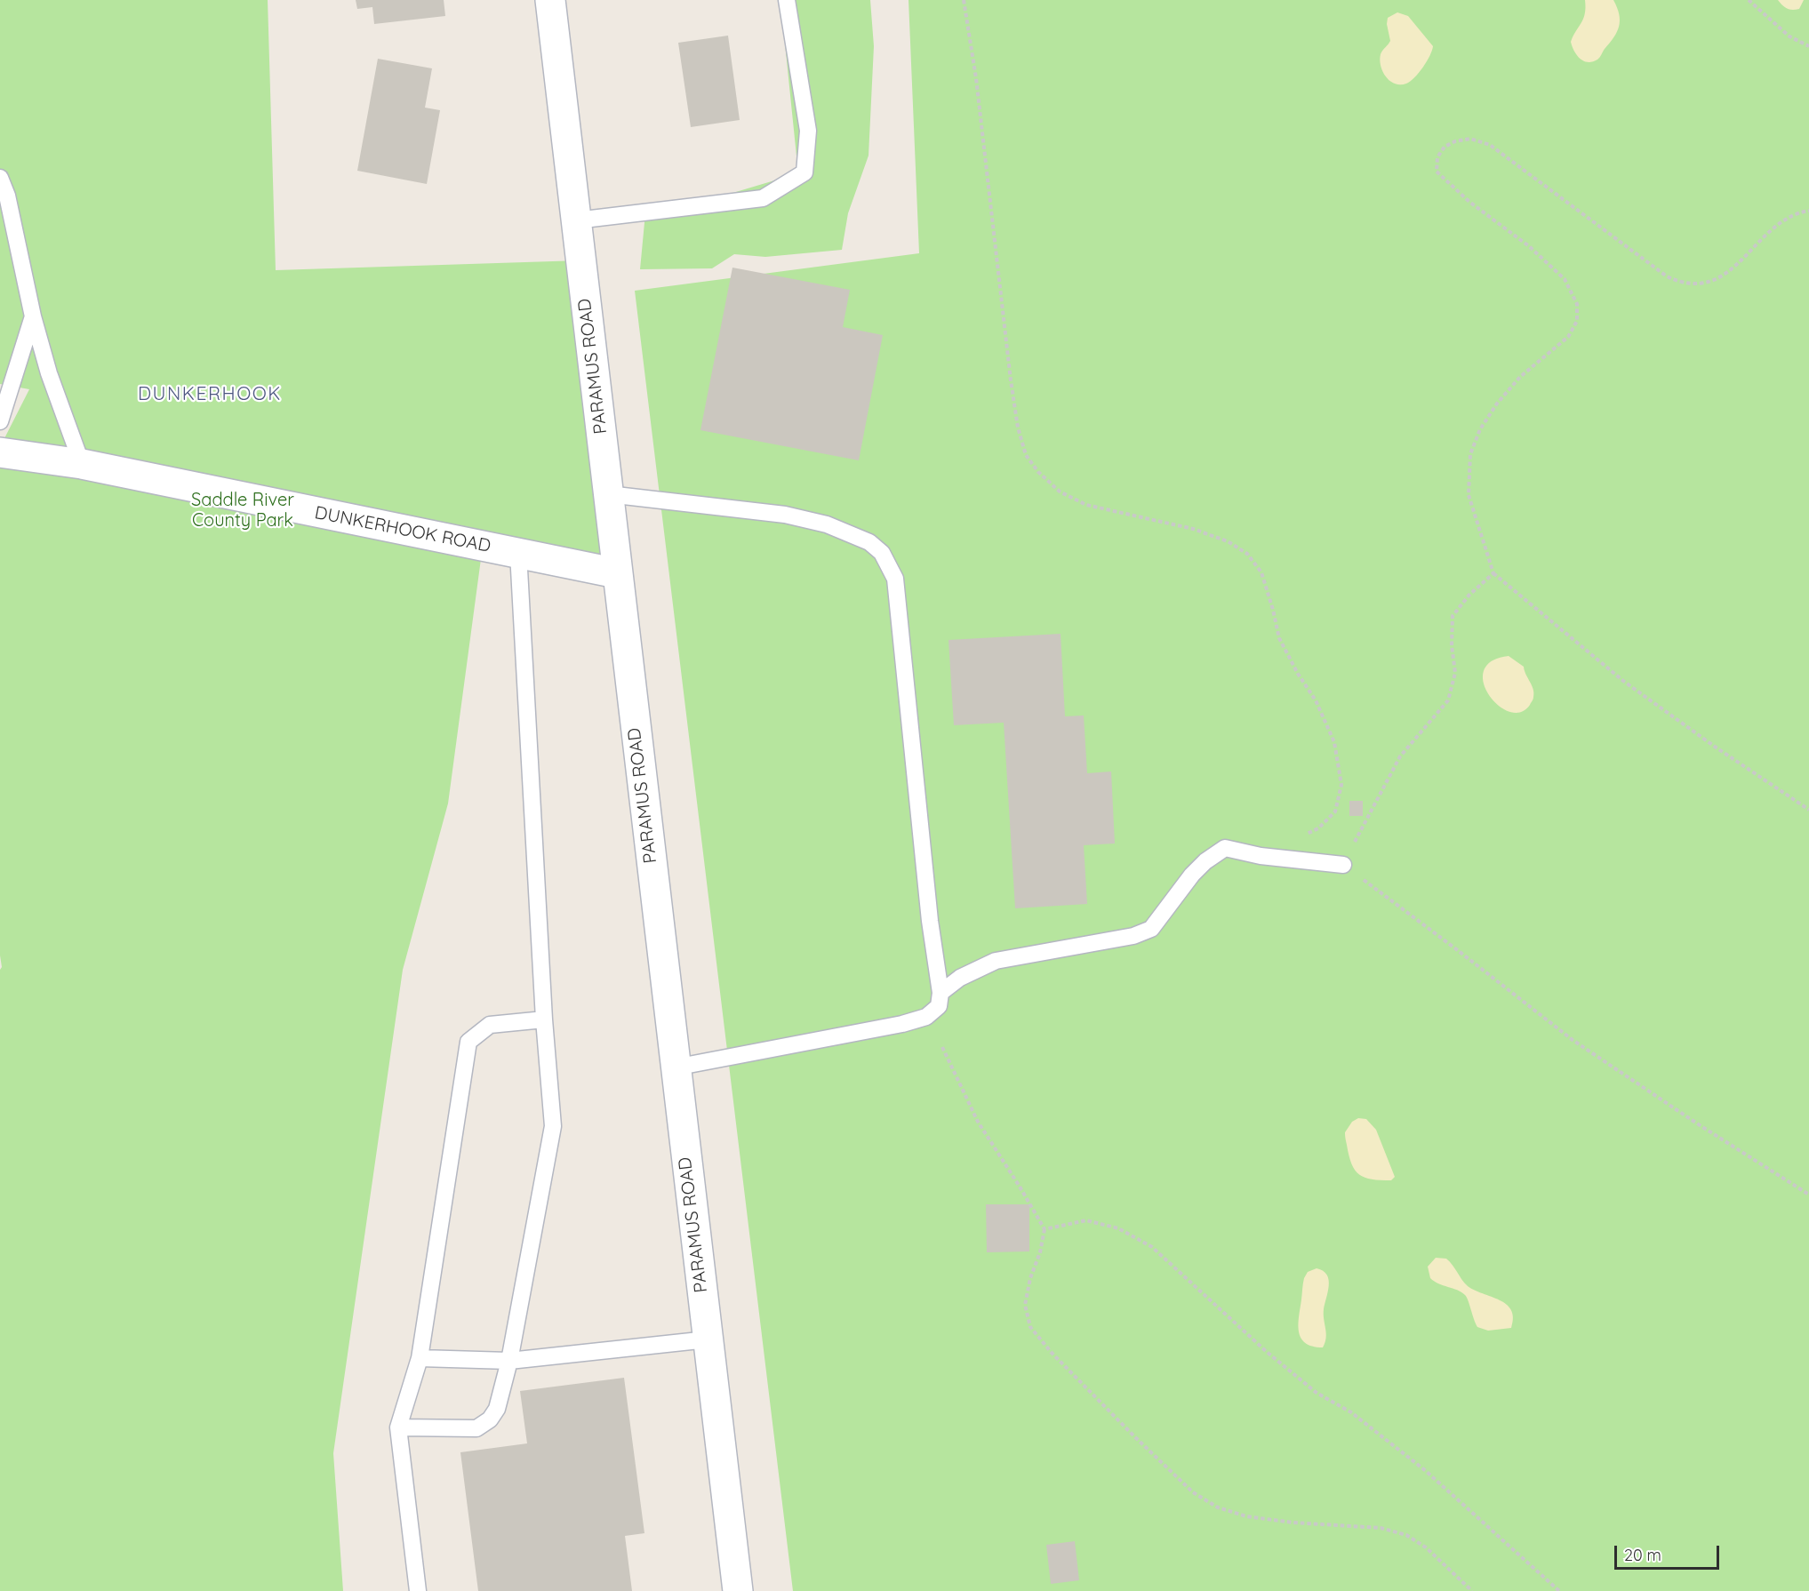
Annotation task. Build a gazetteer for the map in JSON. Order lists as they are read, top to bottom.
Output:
{
  "streets": {
    "main road": ["PARAMUS ROAD", "DUNKERHOOK ROAD"]
  },
  "crossings": [
    ["PARAMUS ROAD", "DUNKERHOOK ROAD"]
  ],
  "districts": ["DUNKERHOOK"],
  "parks": ["Saddle River County Park"],
  "scale_bar": "20 m"
}
